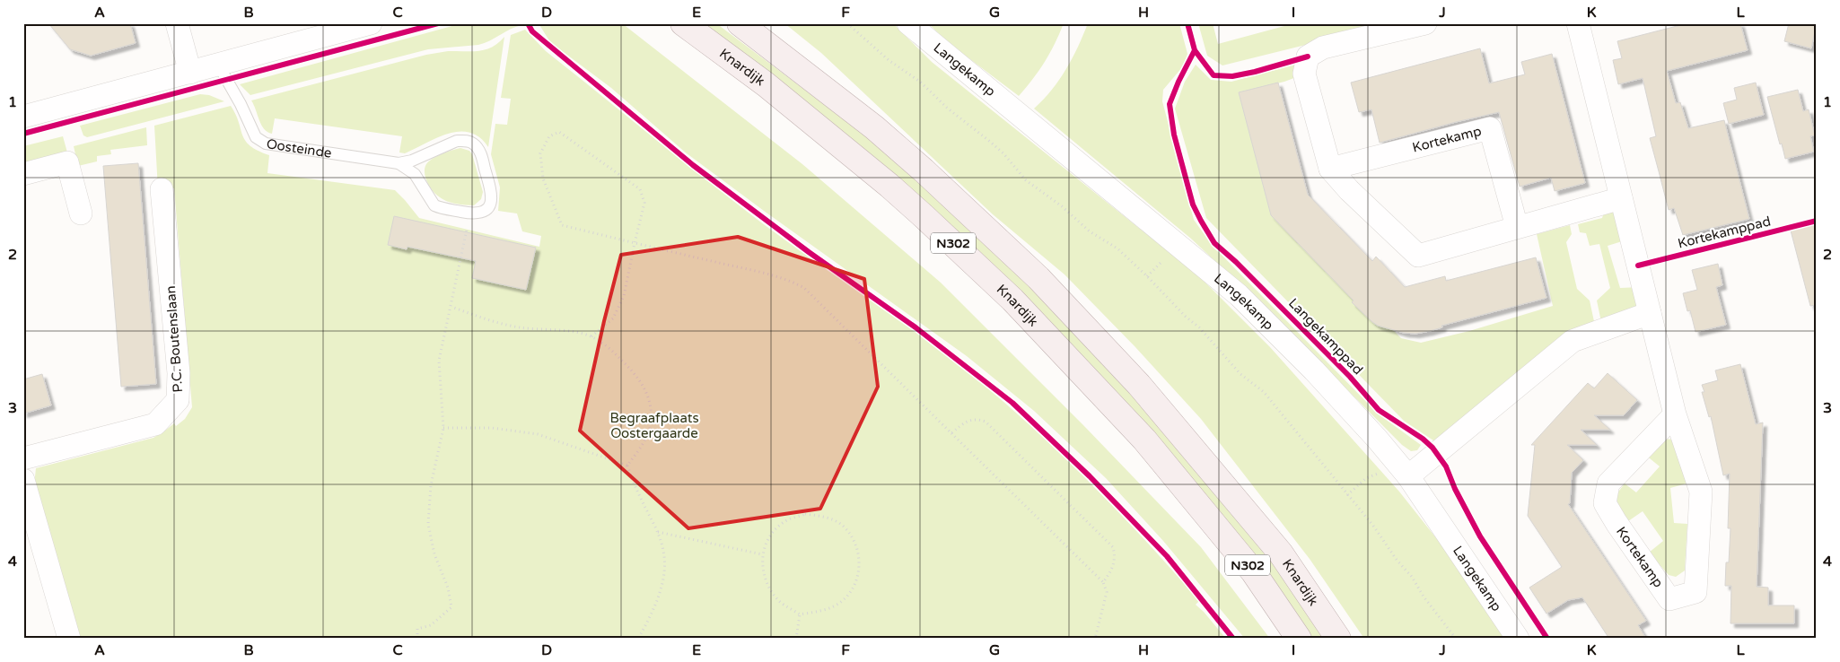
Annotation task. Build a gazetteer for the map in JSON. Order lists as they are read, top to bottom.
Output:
{
  "streets": {
    "main road": ["Knardijk", "N302"],
    "street": ["Langekamp", "Kortekamp", "P.C. Boutenslaan"],
    "lane": ["Oosteinde"],
    "cycle path": ["Kortekamppad", "Langekamppad"]
  },
  "parks": ["Begraafplaats Oostergaarde"],
  "grid": {
    "columns": [
      "A",
      "B",
      "C",
      "D",
      "E",
      "F",
      "G",
      "H",
      "I",
      "J",
      "K",
      "L"
    ],
    "rows": [
      "1",
      "2",
      "3",
      "4"
    ]
  }
}
